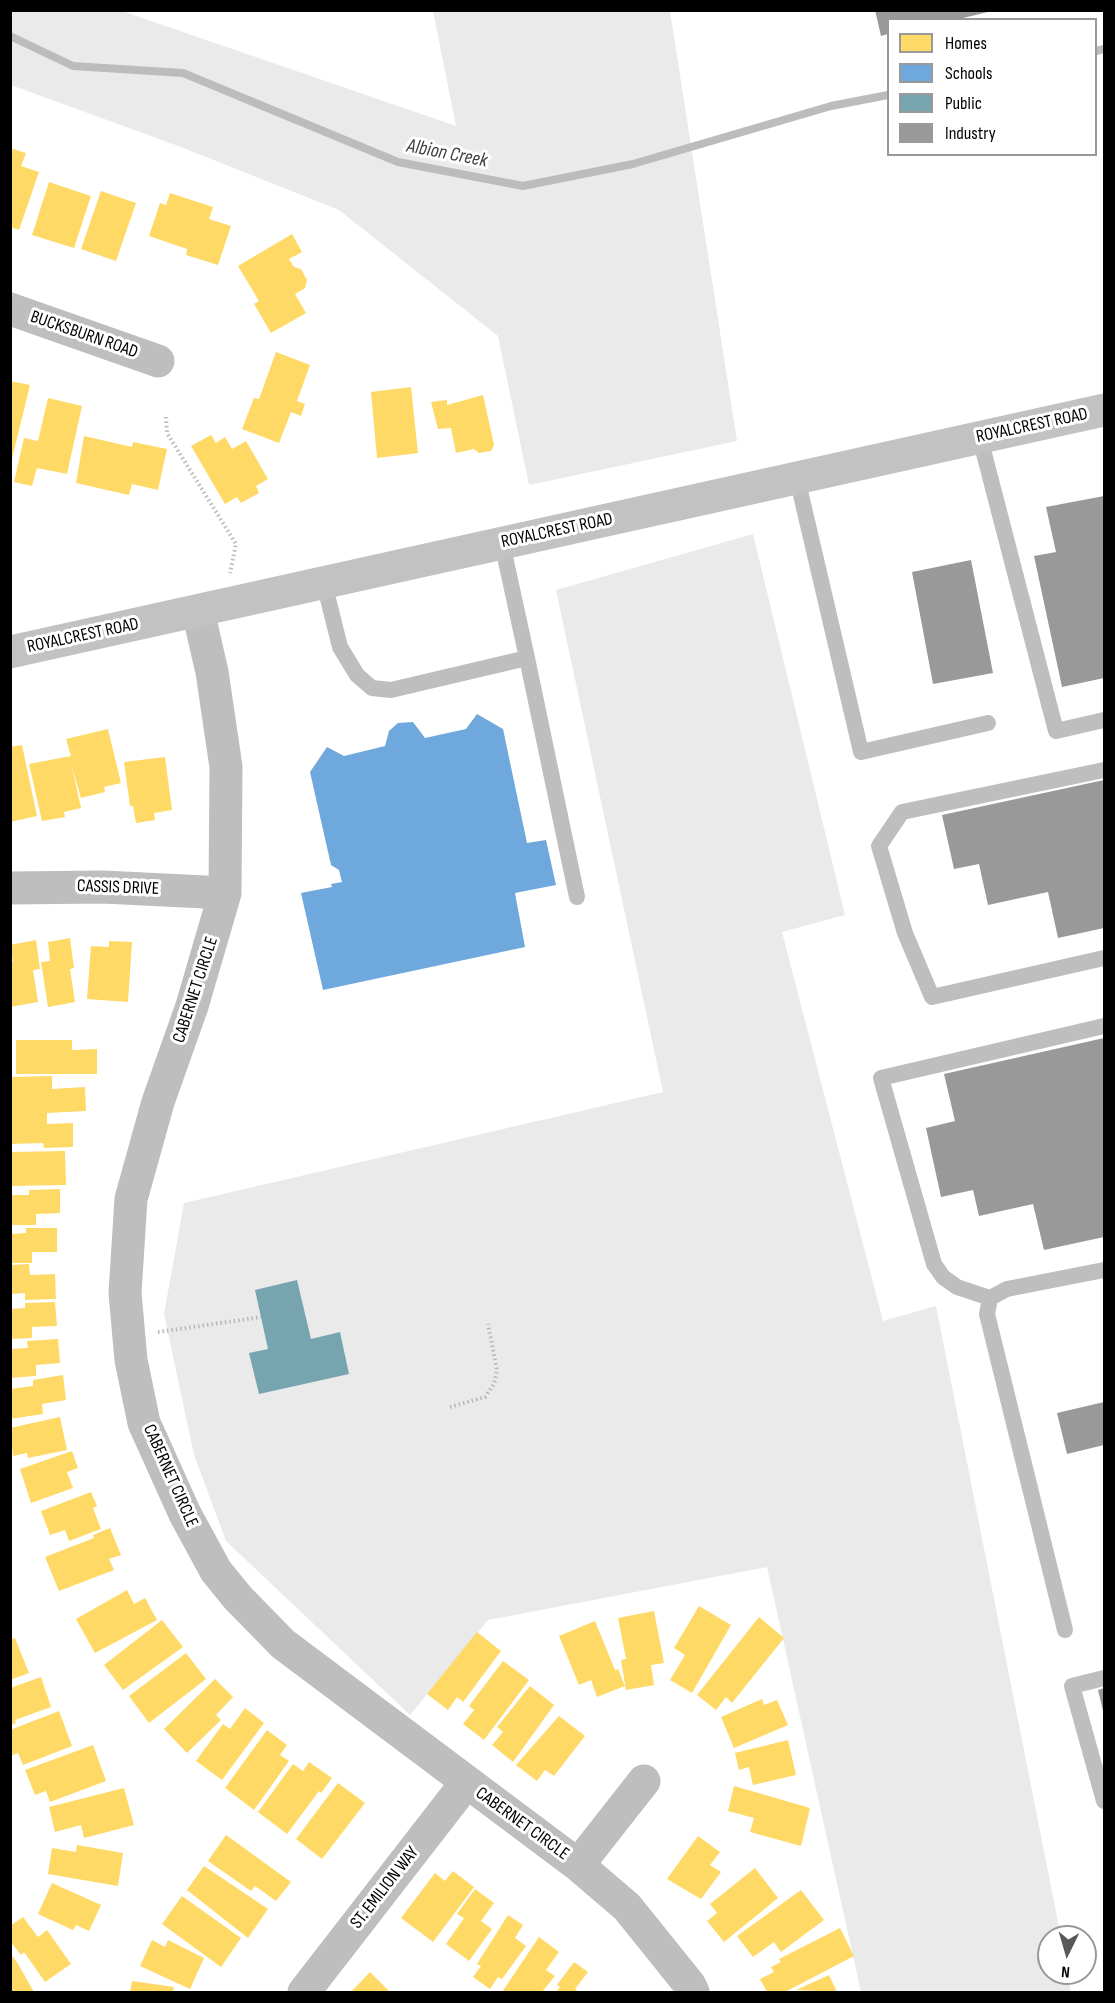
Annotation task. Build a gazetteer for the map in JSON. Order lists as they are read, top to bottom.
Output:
{
  "streets": {
    "street": [
      "BUCKSBURN ROAD",
      "ROYALCREST ROAD",
      "CASSIS DRIVE",
      "CABERNET CIRCLE",
      "ST. EMILION WAY"
    ]
  },
  "crossings": [
    ["ROYALCREST ROAD", "CABERNET CIRCLE"],
    ["CASSIS DRIVE", "CABERNET CIRCLE"],
    ["CABERNET CIRCLE", "ST. EMILION WAY"]
  ],
  "water": ["Albion Creek"],
  "legend": [
    "Homes",
    "Schools",
    "Public",
    "Industry"
  ],
  "north": "bottom"
}
